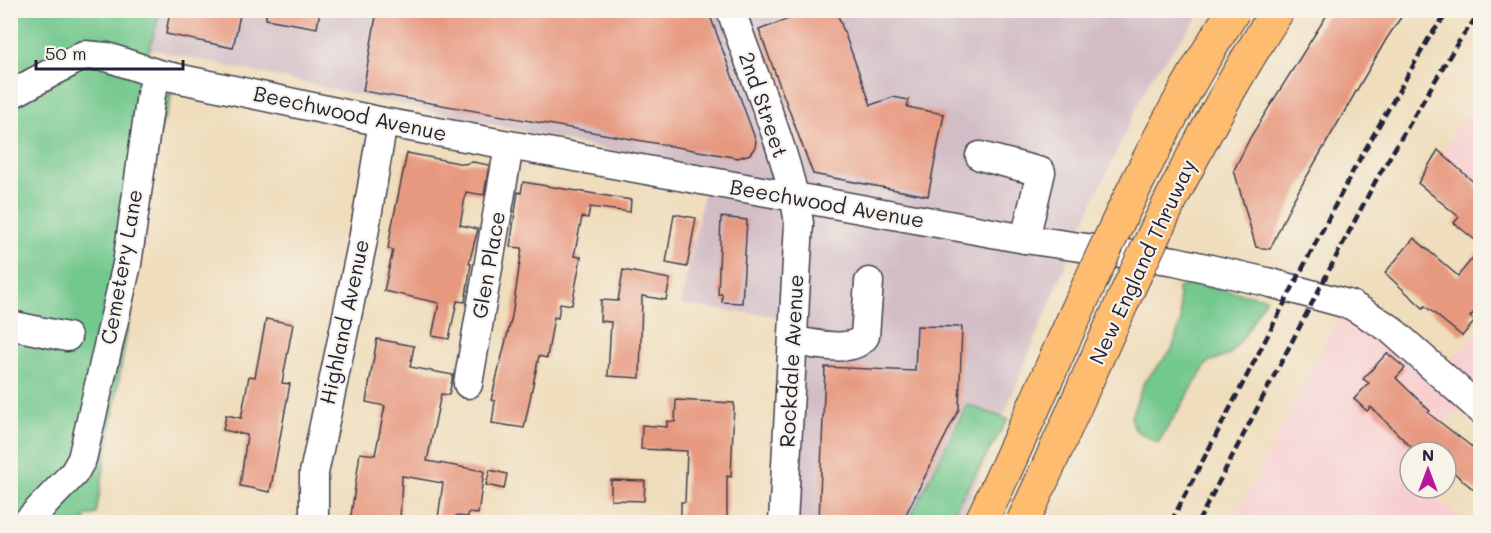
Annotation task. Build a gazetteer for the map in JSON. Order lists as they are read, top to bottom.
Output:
{
  "streets": {
    "highway": ["New England Thruway"],
    "street": [
      "2nd Street",
      "Beechwood Avenue",
      "Glen Place",
      "Cemetery Lane",
      "Highland Avenue",
      "Rockdale Avenue"
    ]
  },
  "crossings": [
    ["2nd Street", "Beechwood Avenue"],
    ["2nd Street", "Rockdale Avenue"],
    ["Beechwood Avenue", "Glen Place"],
    ["Beechwood Avenue", "Cemetery Lane"],
    ["Beechwood Avenue", "Highland Avenue"],
    ["Beechwood Avenue", "Rockdale Avenue"]
  ],
  "scale_bar": "50 m",
  "north": "top"
}
